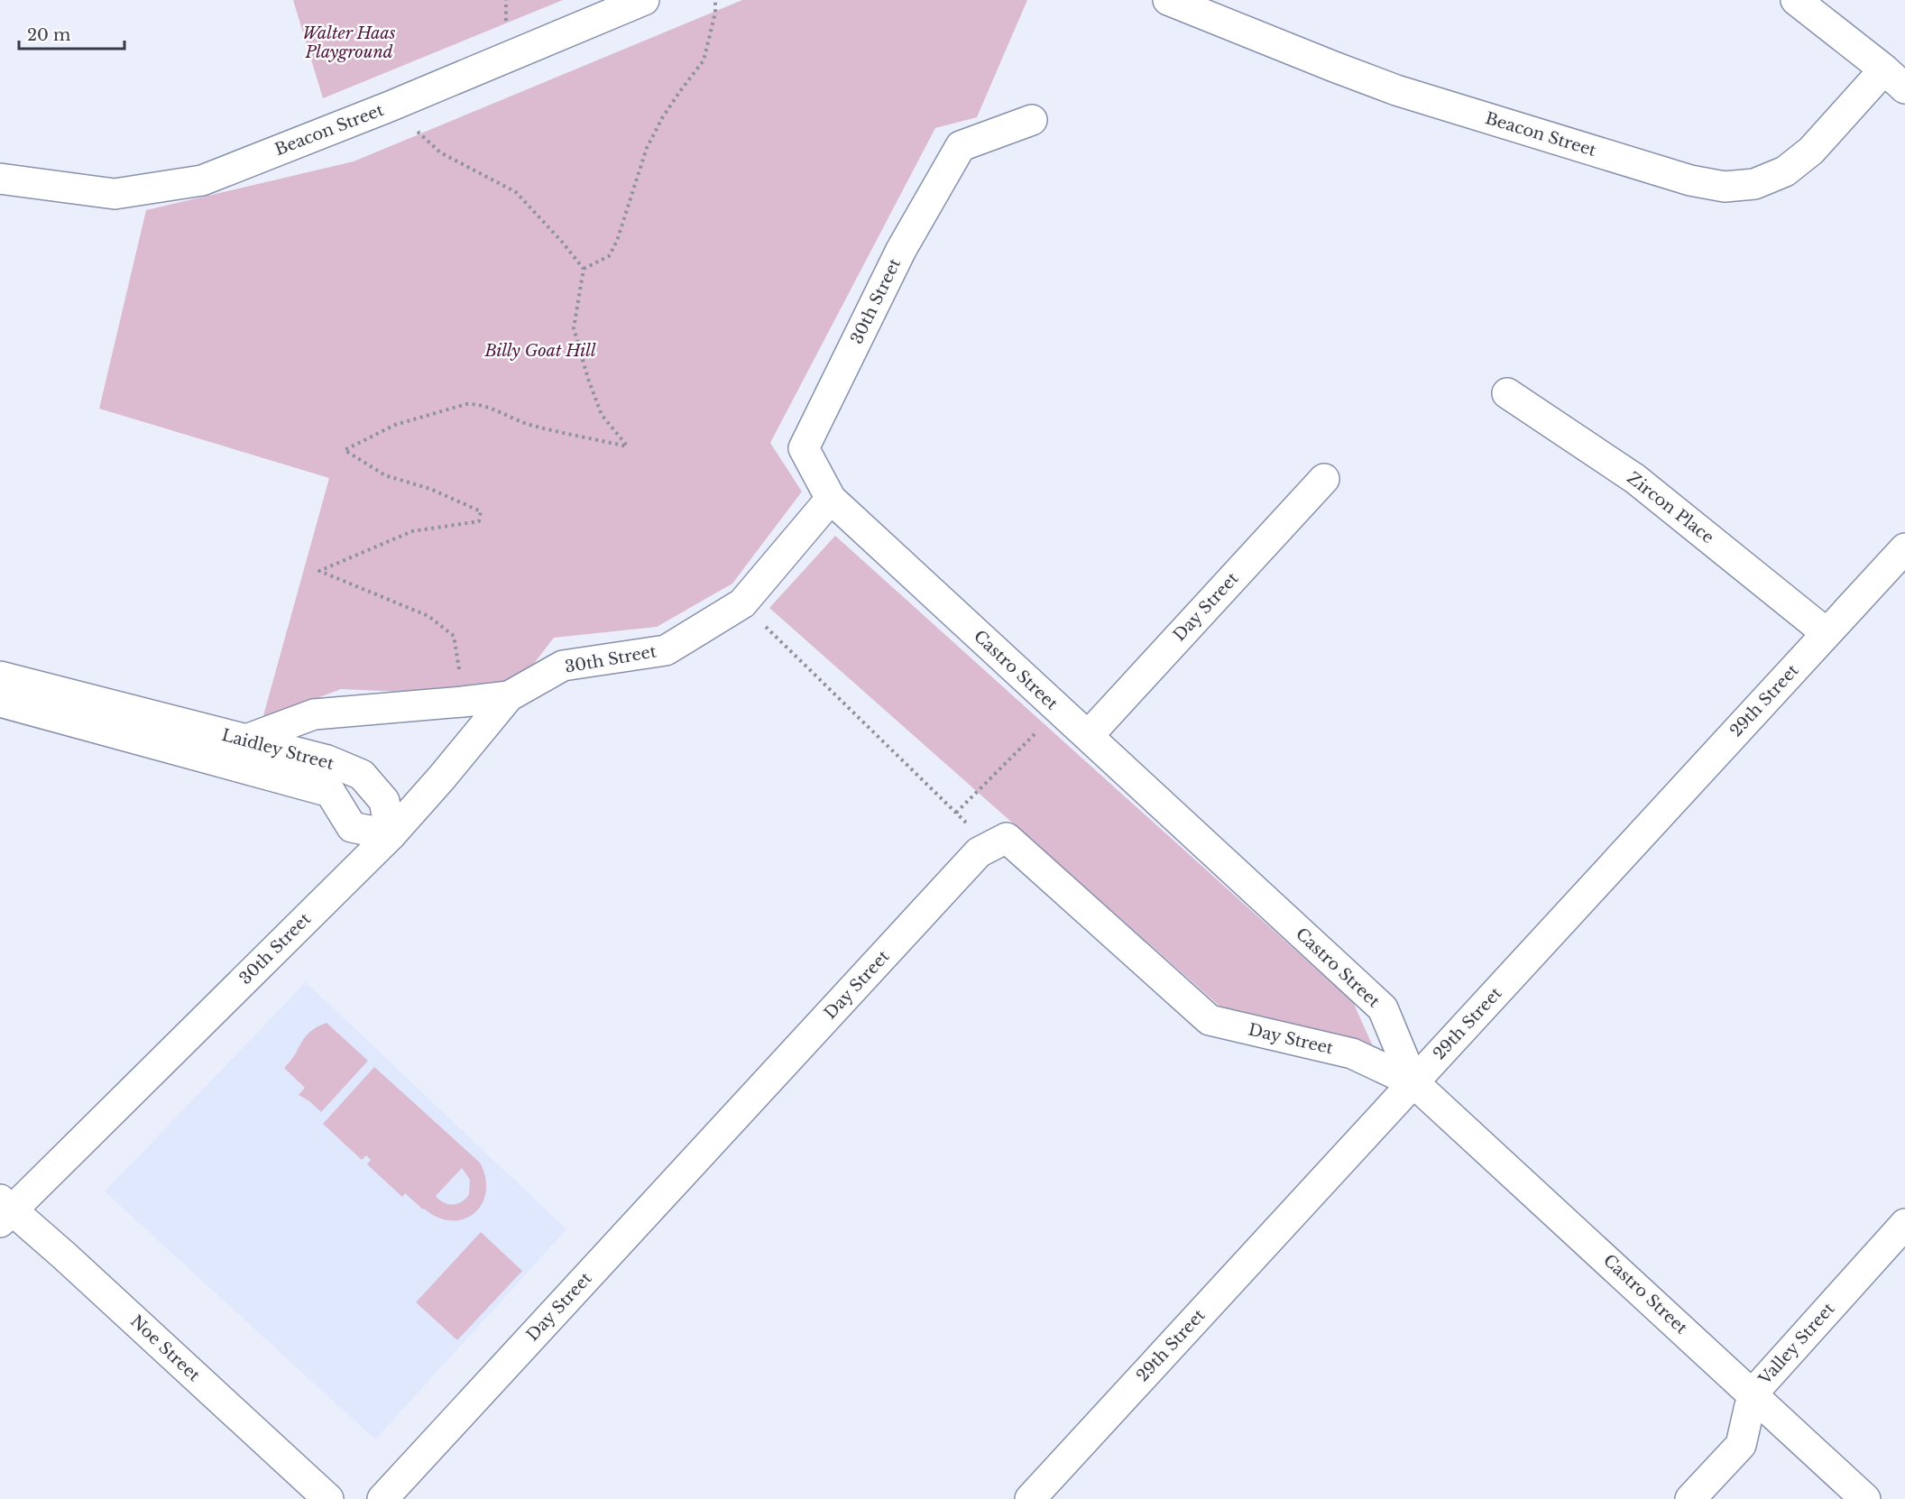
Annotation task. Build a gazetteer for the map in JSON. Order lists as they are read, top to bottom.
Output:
{
  "streets": {
    "street": [
      "Beacon Street",
      "30th Street",
      "Zircon Place",
      "Day Street",
      "Castro Street",
      "29th Street",
      "Laidley Street",
      "Valley Street",
      "Noe Street"
    ]
  },
  "crossings": [
    ["30th Street", "Castro Street"],
    ["30th Street", "Laidley Street"],
    ["30th Street", "Noe Street"],
    ["Zircon Place", "29th Street"],
    ["Day Street", "Castro Street"],
    ["Day Street", "29th Street"],
    ["Castro Street", "29th Street"],
    ["Castro Street", "Valley Street"]
  ],
  "parks": ["Walter Haas Playground", "Billy Goat Hill"],
  "scale_bar": "20 m"
}
